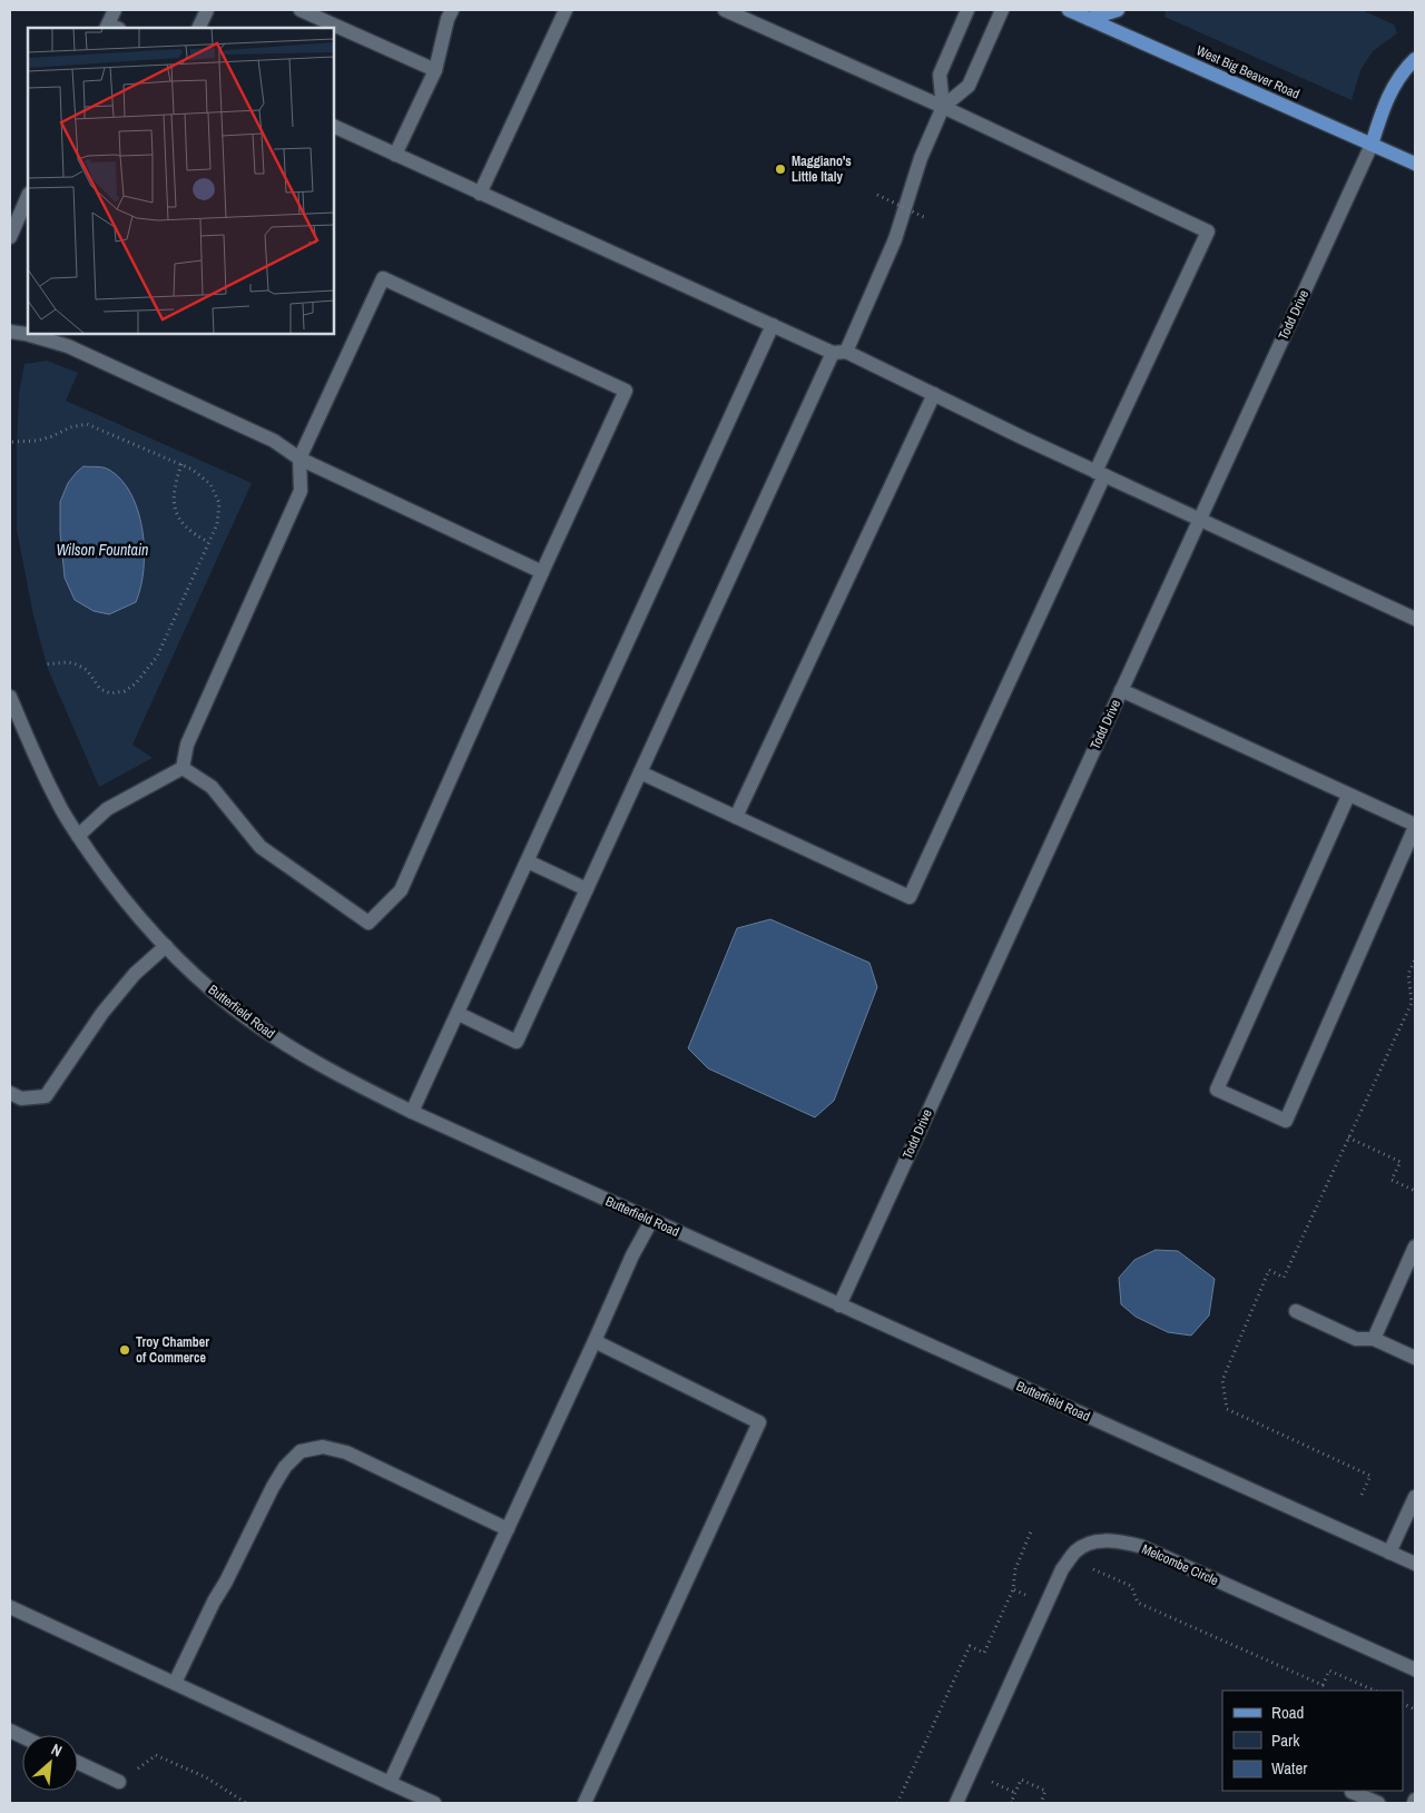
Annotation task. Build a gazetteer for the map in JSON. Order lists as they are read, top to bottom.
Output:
{
  "streets": {
    "main road": ["West Big Beaver Road"],
    "street": ["Todd Drive", "Butterfield Road", "Melcombe Circle"]
  },
  "crossings": [
    ["West Big Beaver Road", "Todd Drive"],
    ["Todd Drive", "Butterfield Road"]
  ],
  "water": ["Wilson Fountain"],
  "places": ["Maggiano's Little Italy", "Troy Chamber of Commerce"],
  "legend": ["Road", "Park", "Water"],
  "north": "top right"
}
